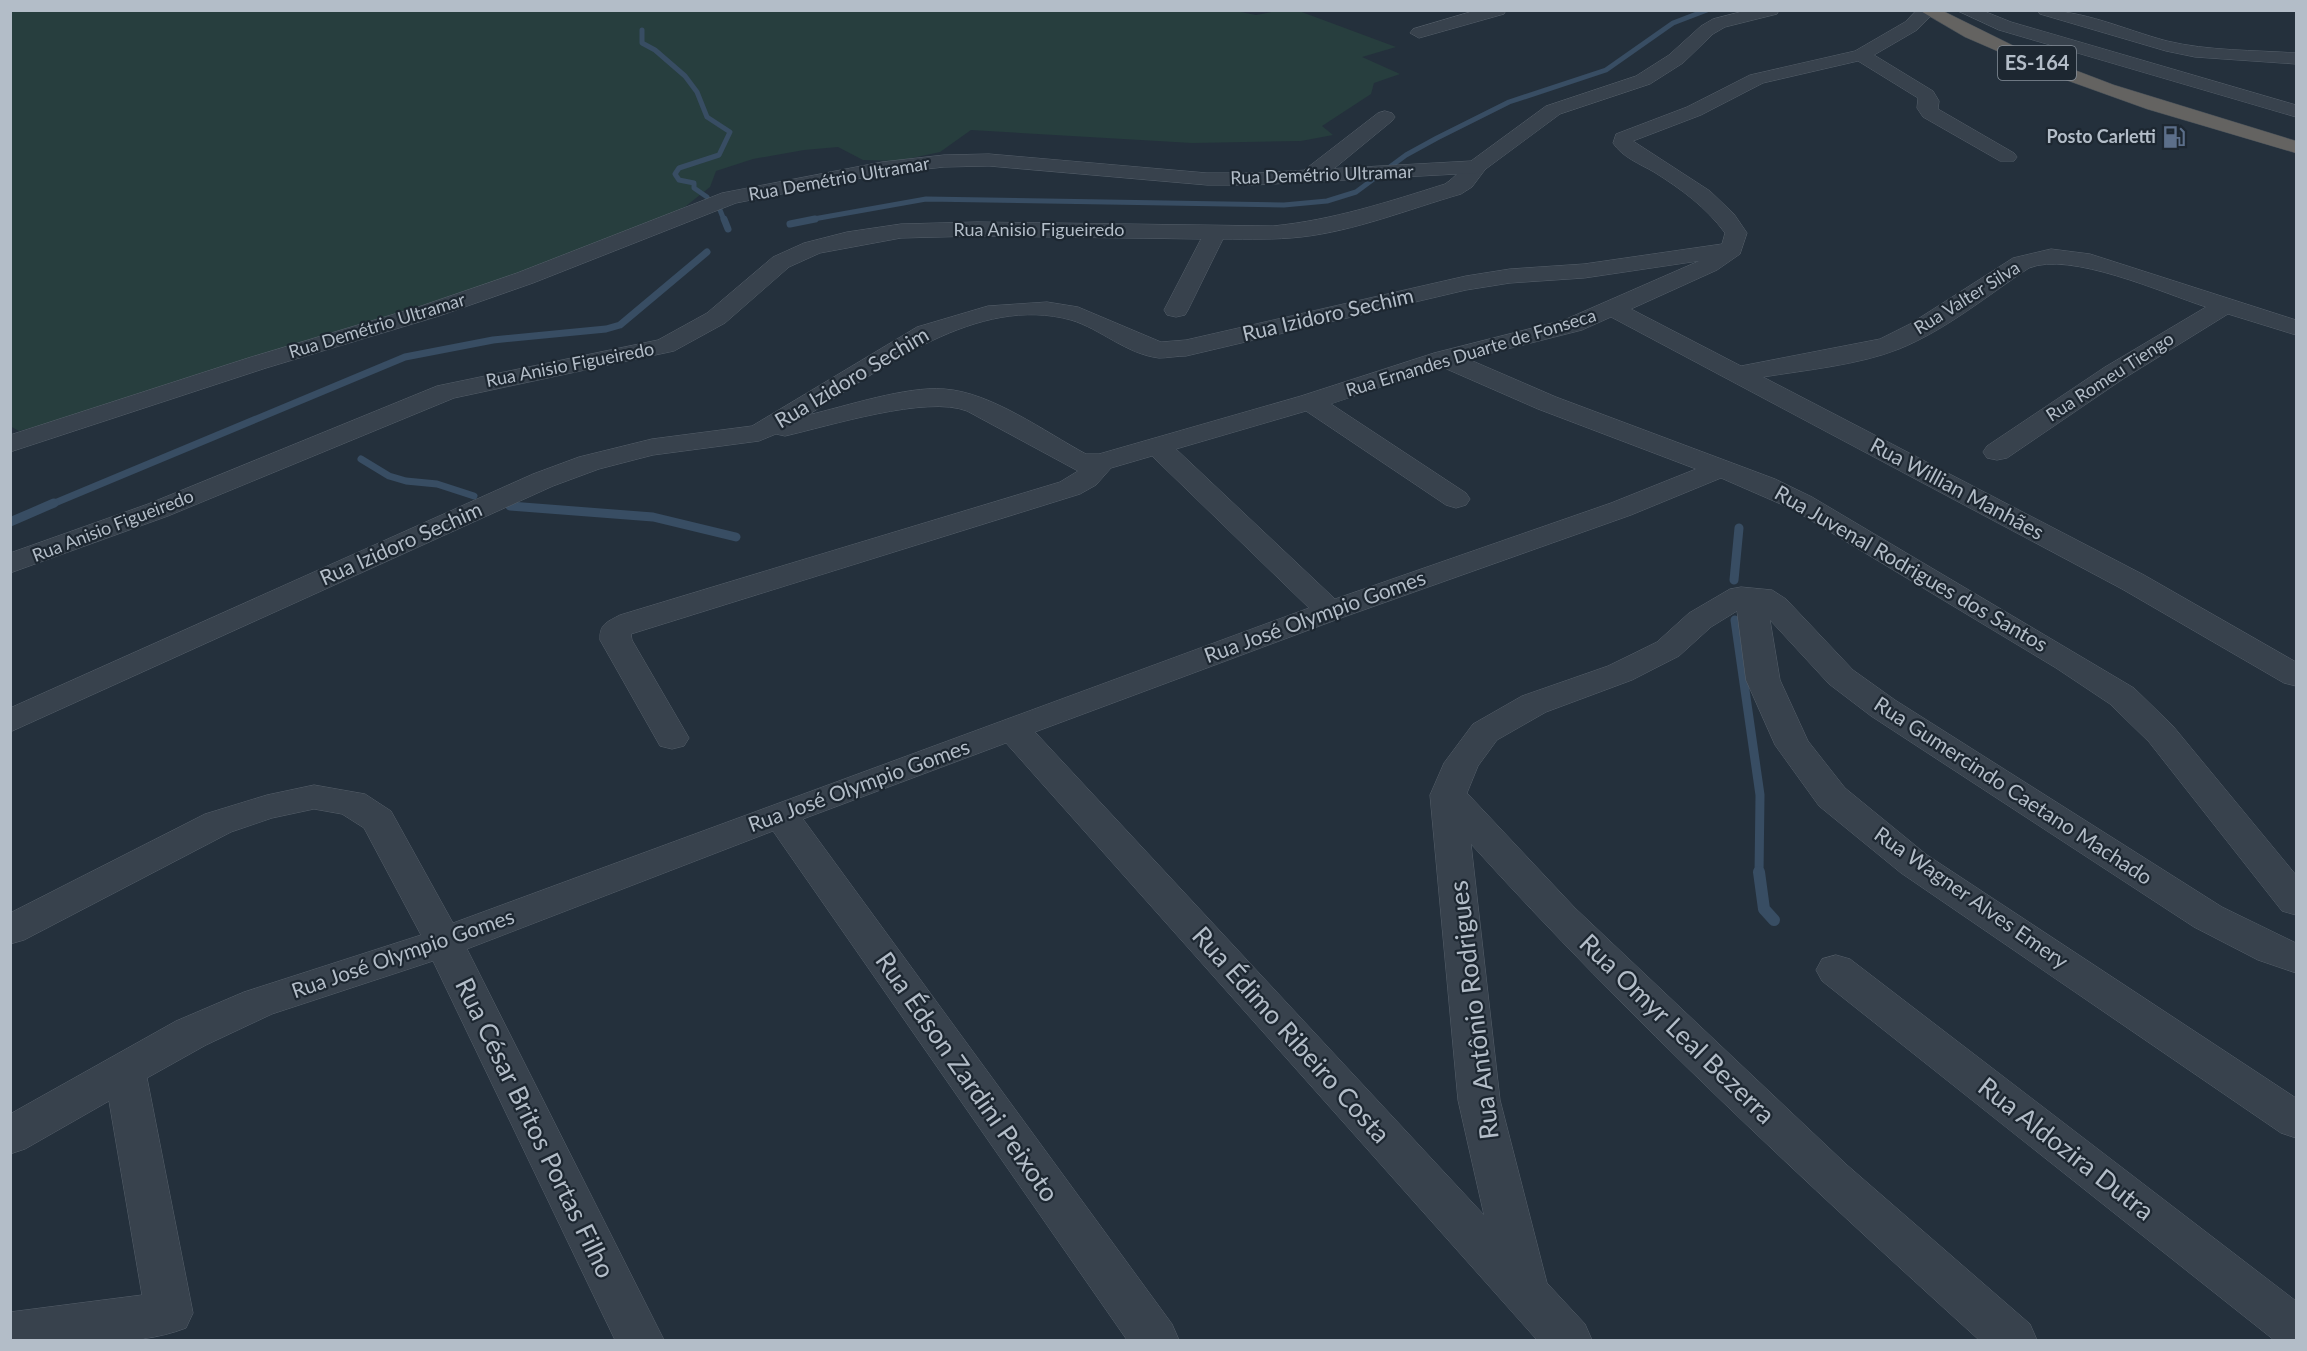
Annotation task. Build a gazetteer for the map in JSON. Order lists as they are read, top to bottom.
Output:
{
  "streets": {
    "highway": ["ES-164"],
    "street": [
      "Rua Demétrio Ultramar",
      "Rua Anisio Figueiredo",
      "Rua Valter Silva",
      "Rua Izidoro Sechim",
      "Rua Ernandes Duarte de Fonseca",
      "Rua Romeu Tiengo",
      "Rua Willian Manhães",
      "Rua Juvenal Rodrigues dos Santos",
      "Rua José Olympio Gomes",
      "Rua Gumercindo Caetano Machado",
      "Rua Wagner Alves Emery",
      "Rua Antônio Rodrigues",
      "Rua Omyr Leal Bezerra",
      "Rua Édimo Ribeiro Costa",
      "Rua Édson Zardini Peixoto",
      "Rua César Britos Portas Filho",
      "Rua Aldozira Dutra"
    ]
  },
  "crossings": [
    ["Rua Demétrio Ultramar", "Rua Anisio Figueiredo"],
    ["Rua Valter Silva", "Rua Romeu Tiengo"],
    ["Rua Valter Silva", "Rua Willian Manhães"],
    ["Rua Izidoro Sechim", "Rua Ernandes Duarte de Fonseca"],
    ["Rua Ernandes Duarte de Fonseca", "Rua Willian Manhães"],
    ["Rua Ernandes Duarte de Fonseca", "Rua Juvenal Rodrigues dos Santos"],
    ["Rua Juvenal Rodrigues dos Santos", "Rua José Olympio Gomes"],
    ["Rua José Olympio Gomes", "Rua Édimo Ribeiro Costa"],
    ["Rua José Olympio Gomes", "Rua Édson Zardini Peixoto"],
    ["Rua José Olympio Gomes", "Rua César Britos Portas Filho"],
    ["Rua Gumercindo Caetano Machado", "Rua Wagner Alves Emery"],
    ["Rua Antônio Rodrigues", "Rua Omyr Leal Bezerra"],
    ["Rua Antônio Rodrigues", "Rua Édimo Ribeiro Costa"]
  ],
  "places": {
    "fuel station": ["Posto Carletti"]
  }
}
